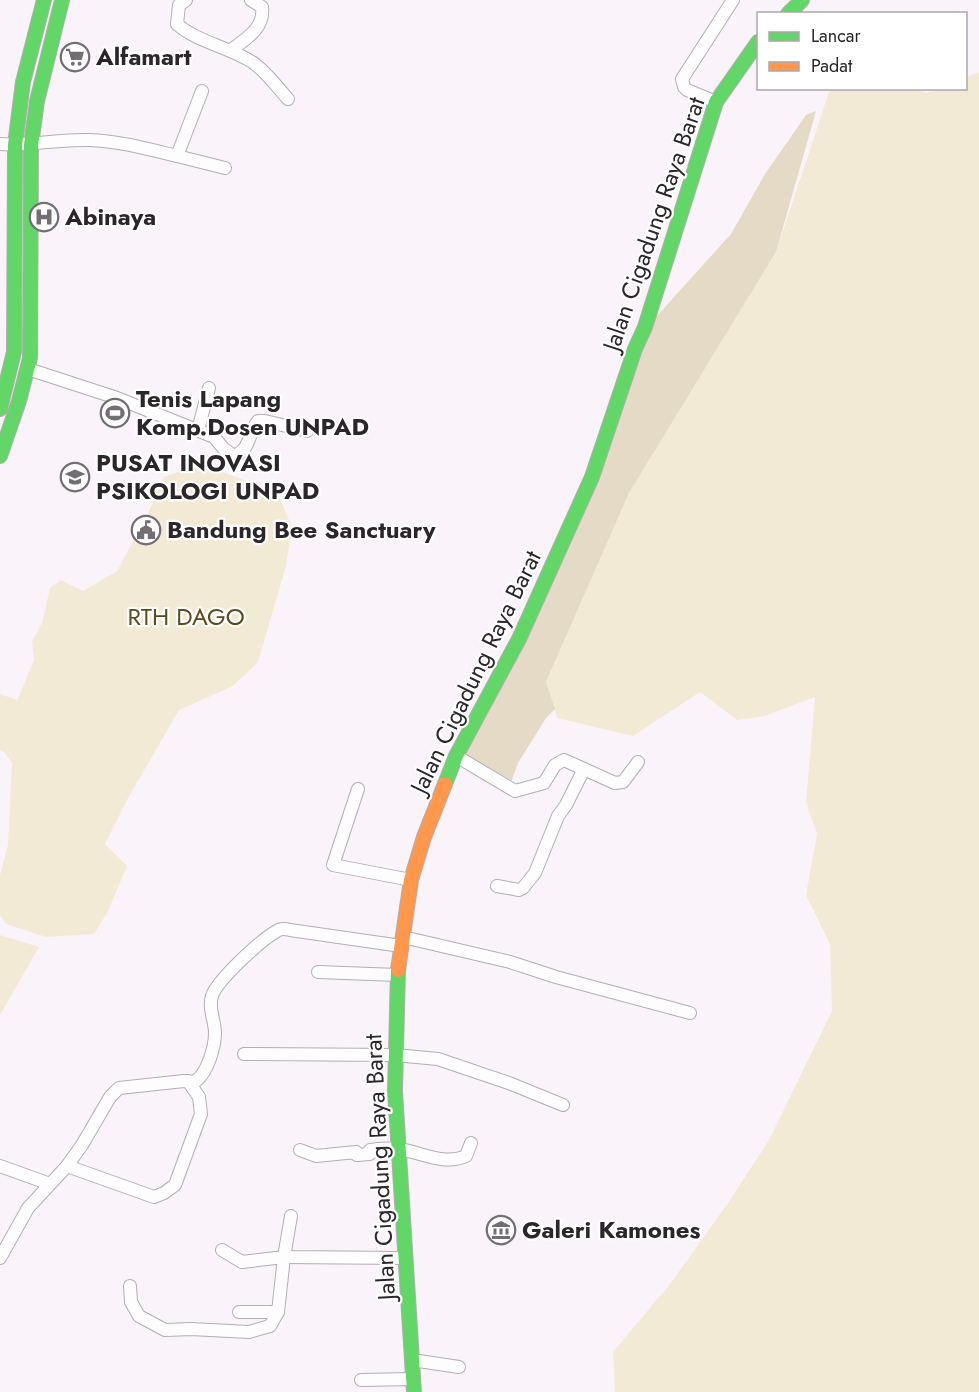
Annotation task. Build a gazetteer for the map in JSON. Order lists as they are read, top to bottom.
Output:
{
  "streets": {
    "street": ["Jalan Cigadung Raya Barat"]
  },
  "parks": ["RTH DAGO"],
  "places": {
    "supermarket": ["Alfamart"],
    "hospital": ["Abinaya"],
    "sports": ["Tenis Lapang Komp.Dosen UNPAD"],
    "school or university": ["PUSAT INOVASI PSIKOLOGI UNPAD"],
    "public building": ["Bandung Bee Sanctuary"],
    "museum": ["Galeri Kamones"]
  },
  "legend": ["Lancar", "Padat"]
}
